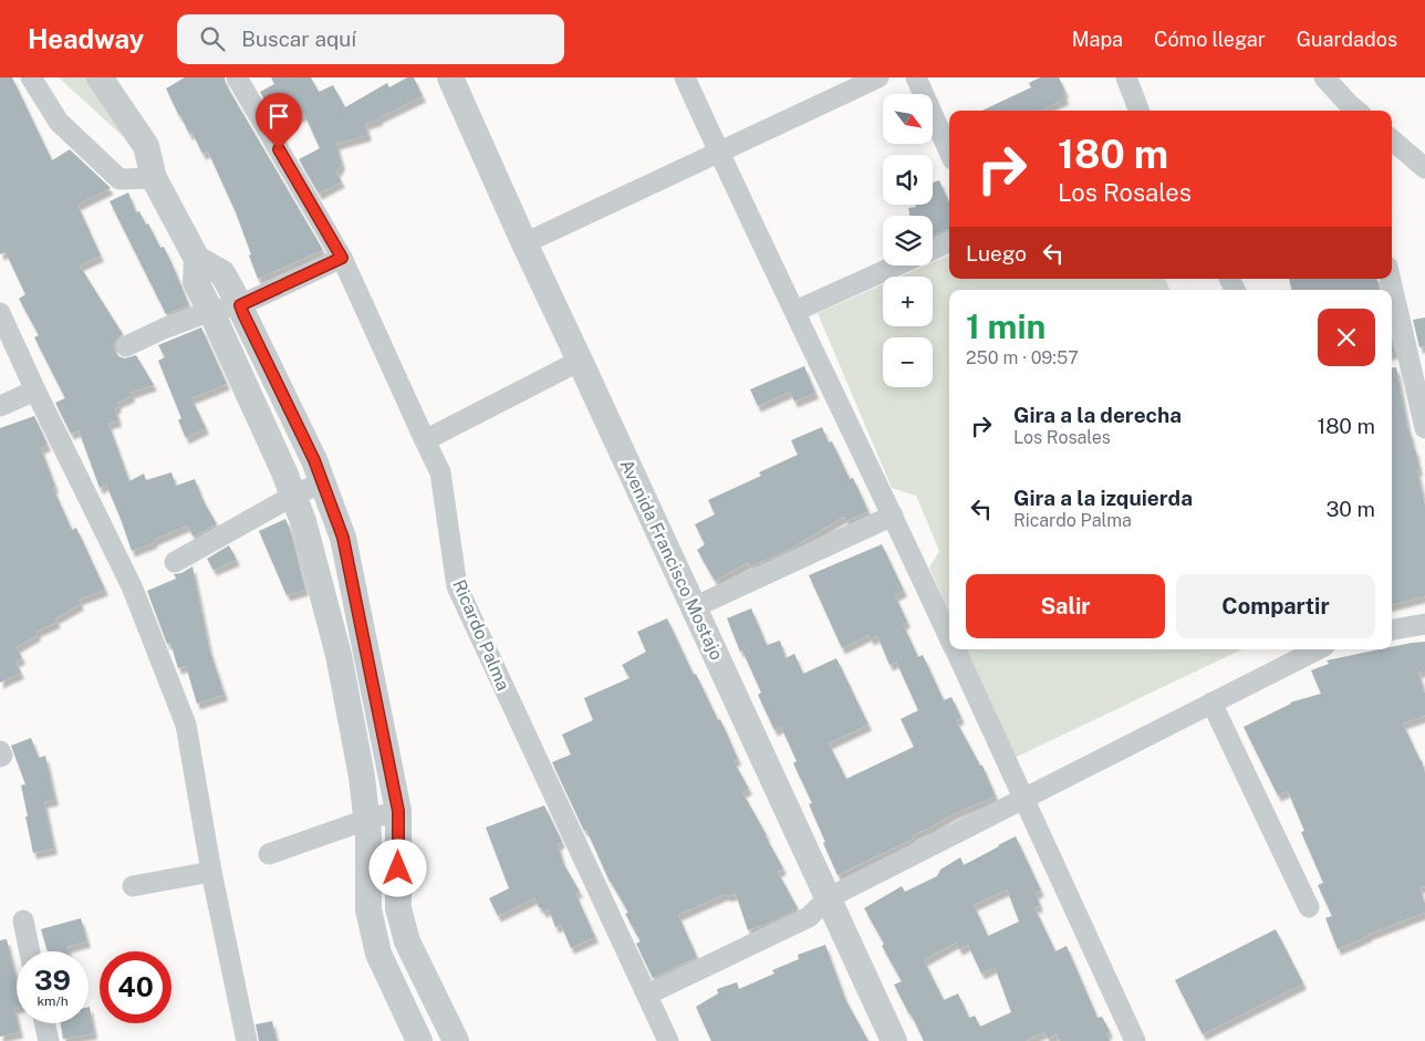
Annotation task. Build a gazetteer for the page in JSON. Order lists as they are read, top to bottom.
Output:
{
  "streets": {
    "street": ["Avenida Francisco Mostajo", "Ricardo Palma"]
  },
  "north": "bottom right",
  "page": {
    "header": "Headway",
    "search": "Buscar aquí",
    "nav": ["Mapa", "Cómo llegar", "Guardados"],
    "map_buttons": ["+", "−"],
    "turn": ["180 m", "Los Rosales"],
    "then": "Luego",
    "heading": ["1 min", "250 m · 09:57"],
    "list": [
      {
        "name": "Gira a la derecha",
        "note": "Los Rosales",
        "value": "180 m"
      },
      {
        "name": "Gira a la izquierda",
        "note": "Ricardo Palma",
        "value": "30 m"
      }
    ],
    "buttons": ["Salir", "Compartir"],
    "speed": "39 km/h",
    "limit": "40"
  }
}
